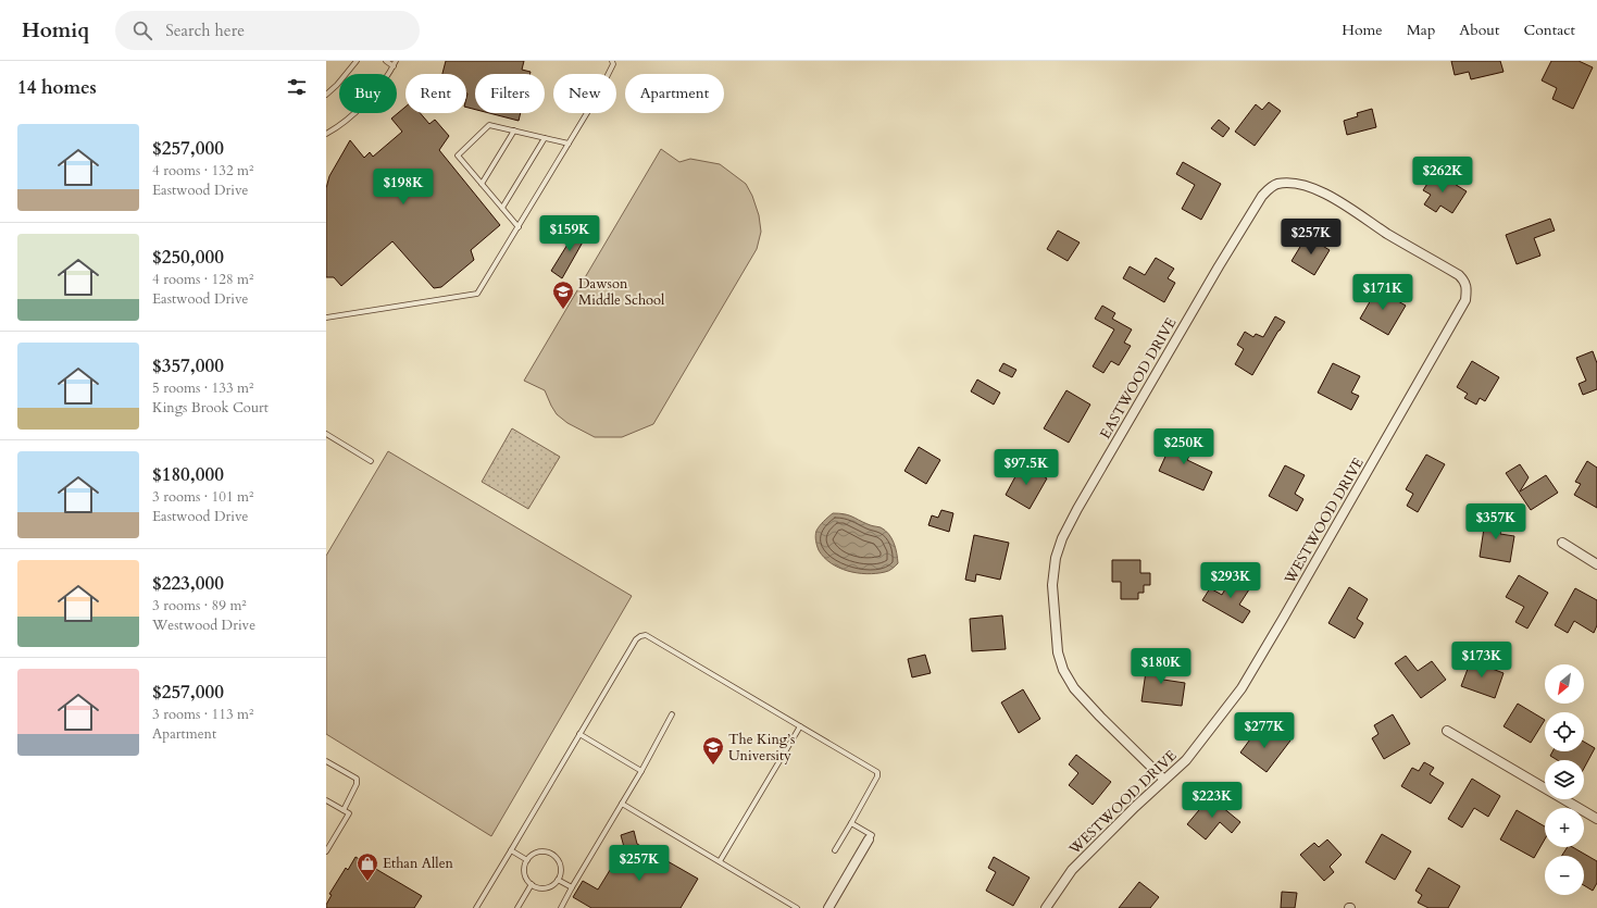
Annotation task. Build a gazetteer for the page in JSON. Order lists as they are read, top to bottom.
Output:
{
  "streets": {
    "street": ["EASTWOOD DRIVE", "WESTWOOD DRIVE"]
  },
  "crossings": [
    ["EASTWOOD DRIVE", "WESTWOOD DRIVE"]
  ],
  "places": {
    "school or university": ["Dawson Middle School", "The King’s University"],
    "shop": ["Ethan Allen"]
  },
  "north": "bottom left",
  "page": {
    "header": "Homiq",
    "search": "Search here",
    "nav": [
      "Home",
      "Map",
      "About",
      "Contact"
    ],
    "heading": "14 homes",
    "chip": [
      "Buy",
      "Rent",
      "Filters",
      "New",
      "Apartment"
    ],
    "list": [
      {
        "name": "$257,000",
        "note": "4 rooms · 132 m² · Eastwood Drive"
      },
      {
        "name": "$250,000",
        "note": "4 rooms · 128 m² · Eastwood Drive"
      },
      {
        "name": "$357,000",
        "note": "5 rooms · 133 m² · Kings Brook Court"
      },
      {
        "name": "$180,000",
        "note": "3 rooms · 101 m² · Eastwood Drive"
      },
      {
        "name": "$223,000",
        "note": "3 rooms · 89 m² · Westwood Drive"
      },
      {
        "name": "$257,000",
        "note": "3 rooms · 113 m² · Apartment"
      }
    ],
    "price": [
      "$262K",
      "$198K",
      "$159K",
      "$257K",
      "$171K",
      "$250K",
      "$97.5K",
      "$357K",
      "$293K",
      "$173K",
      "$180K",
      "$277K",
      "$223K",
      "$257K"
    ],
    "map_buttons": ["+", "−"]
  }
}
